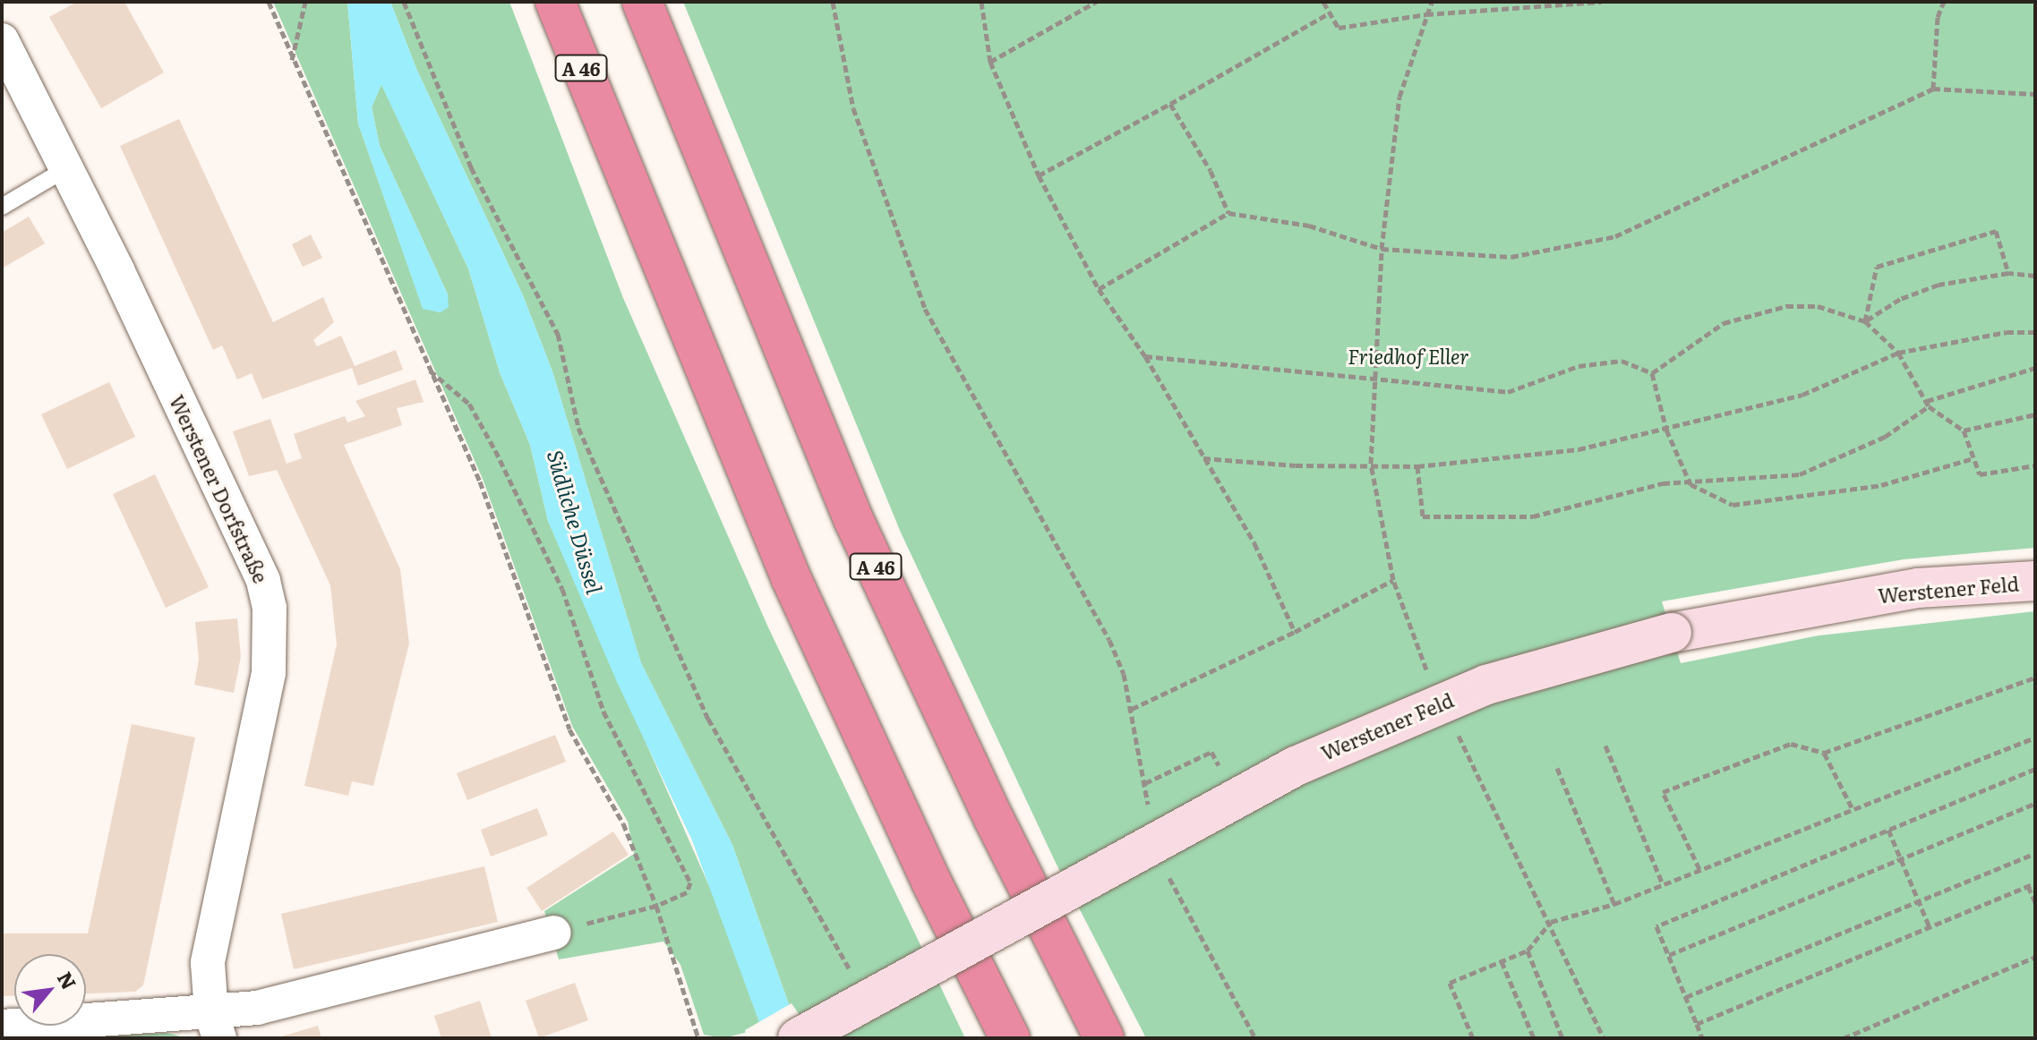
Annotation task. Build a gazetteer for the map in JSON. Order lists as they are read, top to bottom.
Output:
{
  "streets": {
    "highway": ["A 46"],
    "main road": ["Werstener Feld"],
    "street": ["Werstener Dorfstraße"]
  },
  "water": ["Südliche Düssel"],
  "parks": ["Friedhof Eller"],
  "north": "top right"
}
